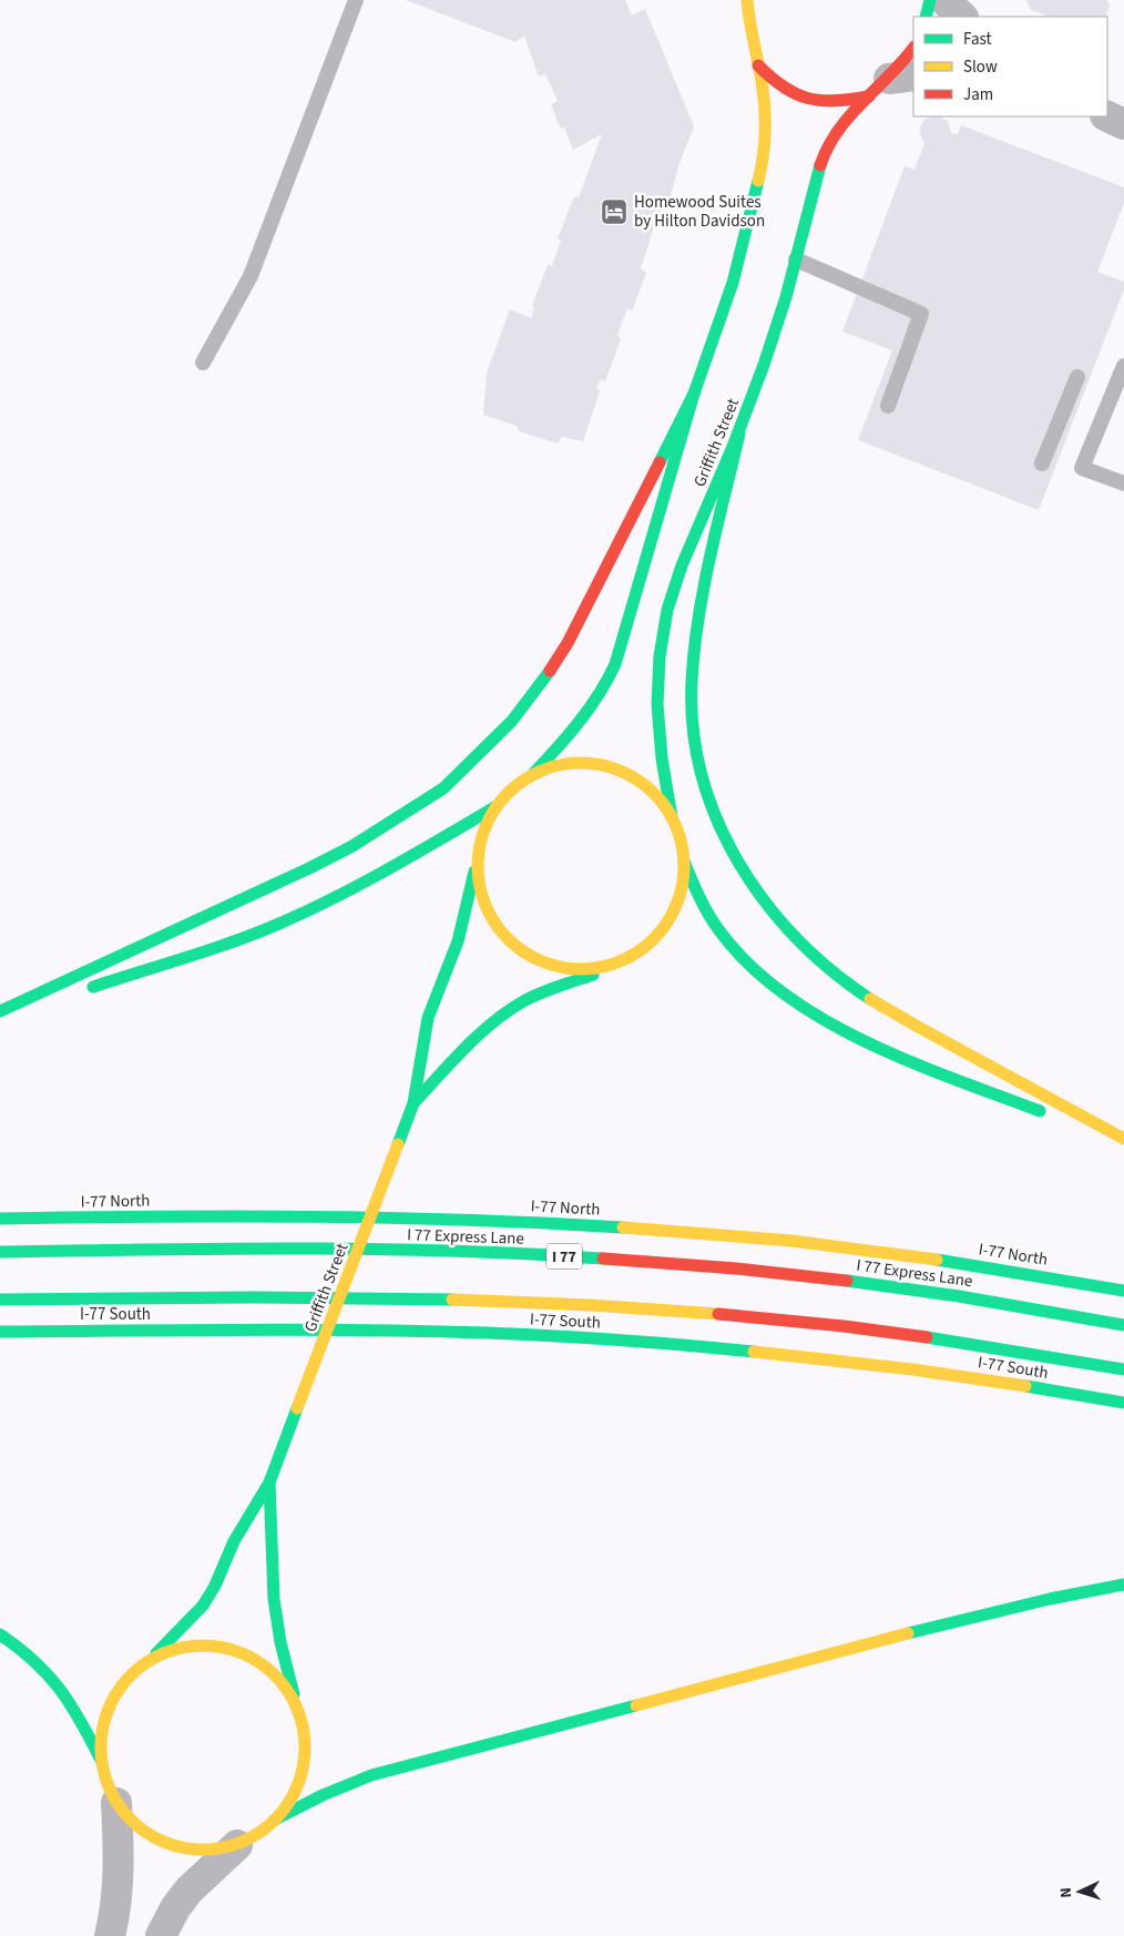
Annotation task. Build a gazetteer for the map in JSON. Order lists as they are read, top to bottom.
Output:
{
  "streets": {
    "main road": [
      "Griffith Street",
      "I-77 North",
      "I 77 Express Lane",
      "I 77",
      "I-77 South"
    ]
  },
  "places": {
    "hotel": ["Homewood Suites by Hilton Davidson"]
  },
  "legend": ["Fast", "Slow", "Jam"],
  "north": "left"
}
